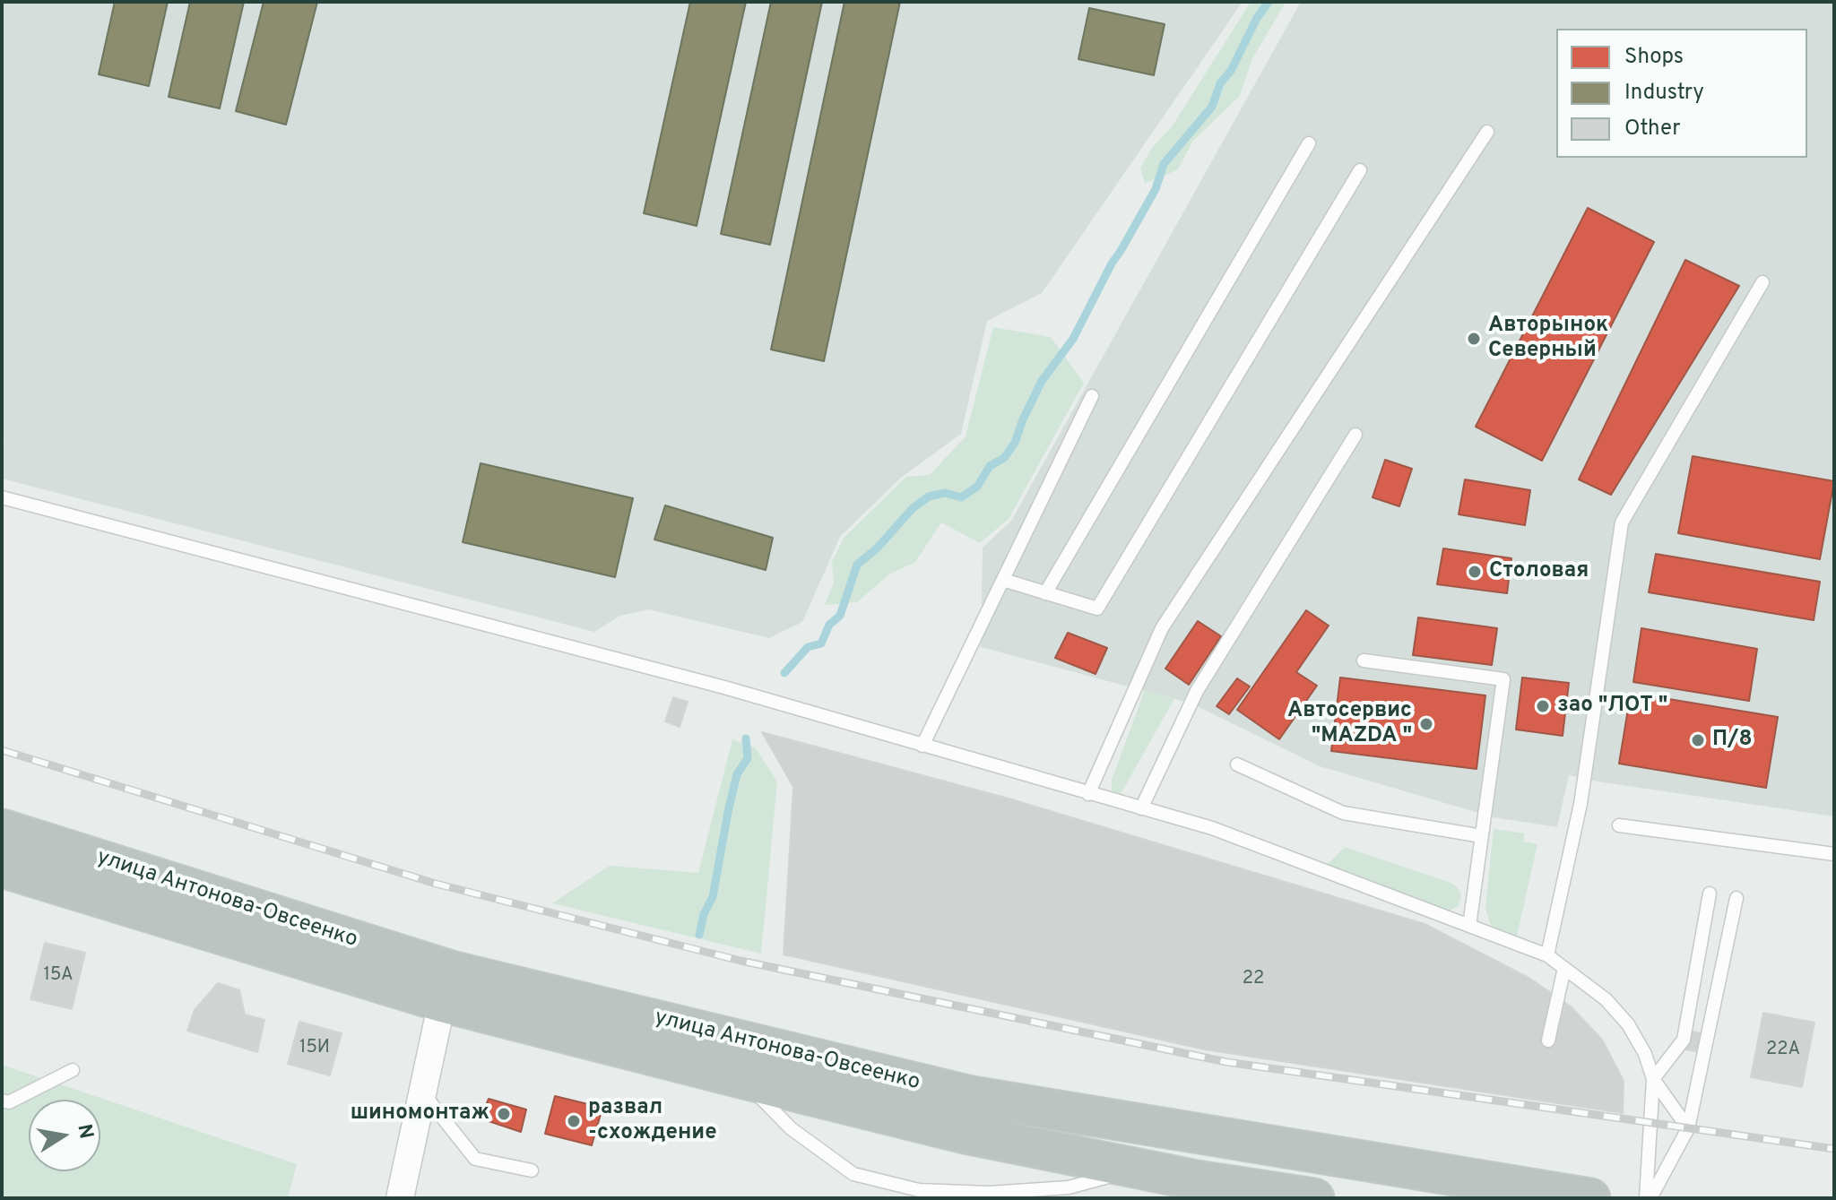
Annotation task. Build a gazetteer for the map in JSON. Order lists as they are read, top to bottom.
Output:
{
  "streets": {
    "highway": ["улица Антонова-Овсеенко"]
  },
  "places": [
    "Авторынок Северный",
    "Столовая",
    "зао \"ЛОТ \"",
    "Автосервис \"MAZDA \"",
    "П/8",
    "шиномонтаж",
    "развал -схождение"
  ],
  "house_numbers": [
    "15А",
    "22",
    "15И",
    "22А"
  ],
  "legend": ["Shops", "Industry", "Other"],
  "north": "right"
}
